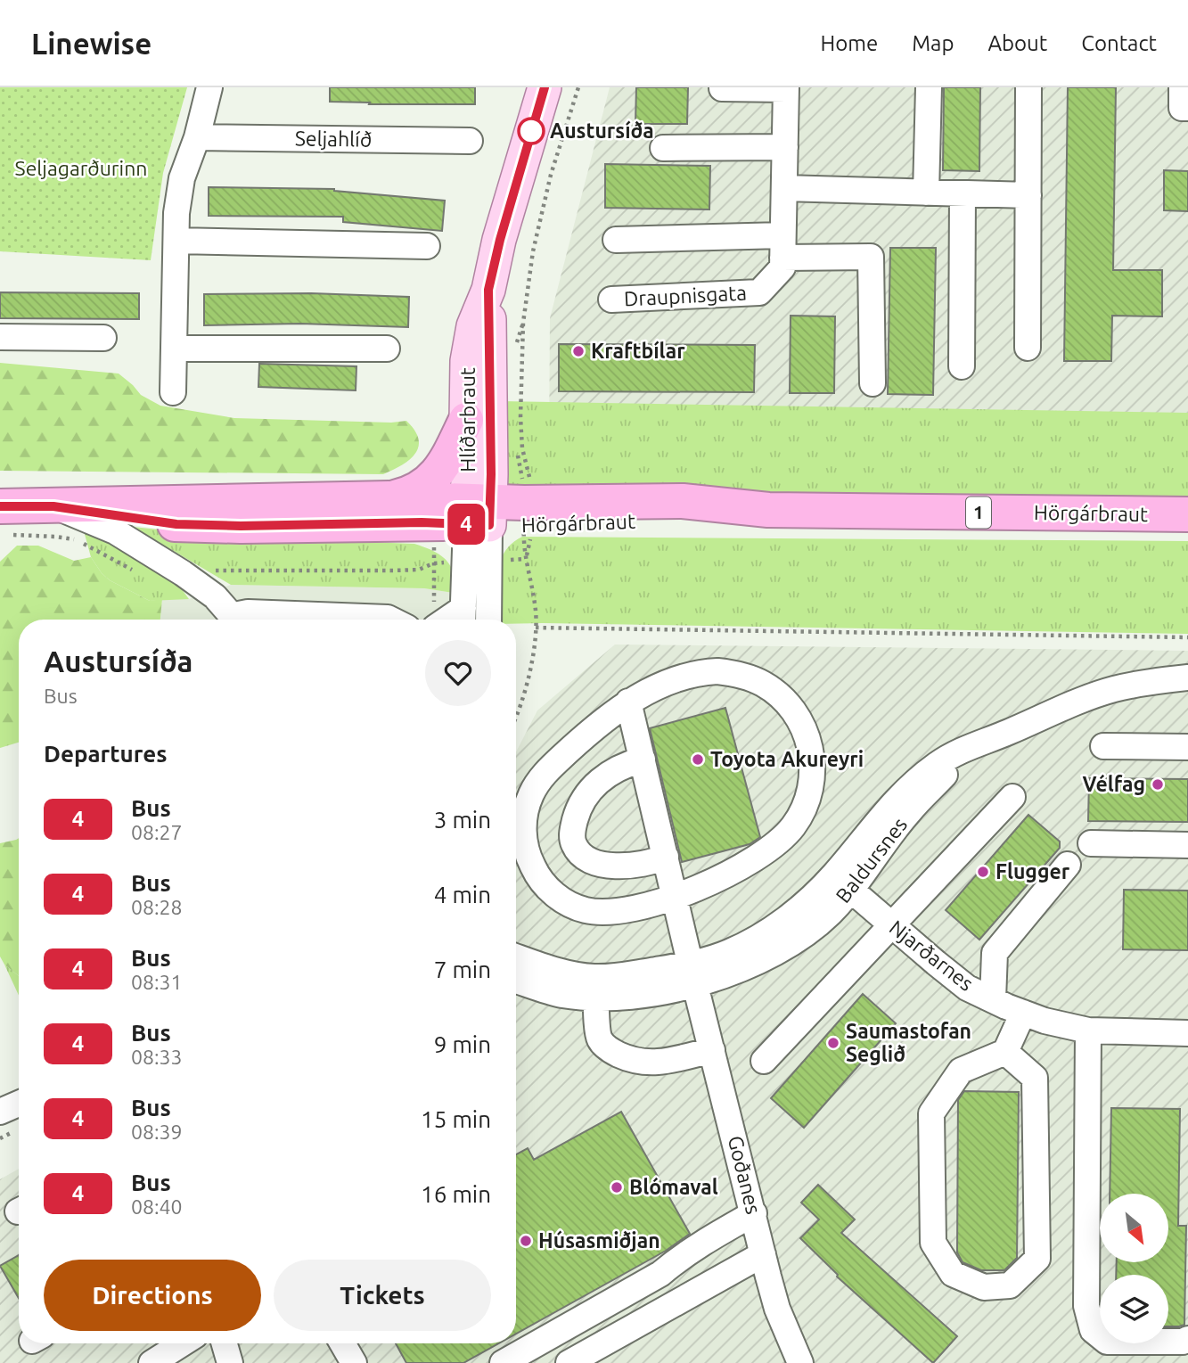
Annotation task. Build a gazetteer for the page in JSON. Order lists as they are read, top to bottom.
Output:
{
  "streets": {
    "highway": ["1", "Hörgárbraut"],
    "main road": ["Hlíðarbraut"],
    "street": [
      "Seljahlíð",
      "Draupnisgata",
      "Baldursnes",
      "Njarðarnes",
      "Goðanes"
    ]
  },
  "crossings": [
    ["Hlíðarbraut", "Hörgárbraut"],
    ["Baldursnes", "Njarðarnes"],
    ["Baldursnes", "Goðanes"]
  ],
  "parks": ["Seljagarðurinn"],
  "places": [
    "Austursíða",
    "Kraftbílar",
    "Toyota Akureyri",
    "Vélfag",
    "Flugger",
    "Saumastofan Seglið",
    "Blómaval",
    "Húsasmiðjan"
  ],
  "lines": ["bus line 4"],
  "north": "bottom right",
  "page": {
    "header": "Linewise",
    "nav": [
      "Home",
      "Map",
      "About",
      "Contact"
    ],
    "on_map": "4",
    "heading": [
      ["Austursíða", "Bus"],
      "Departures"
    ],
    "list": [
      {
        "mark": "4",
        "name": "Bus",
        "note": "08:27",
        "value": "3 min"
      },
      {
        "mark": "4",
        "name": "Bus",
        "note": "08:28",
        "value": "4 min"
      },
      {
        "mark": "4",
        "name": "Bus",
        "note": "08:31",
        "value": "7 min"
      },
      {
        "mark": "4",
        "name": "Bus",
        "note": "08:33",
        "value": "9 min"
      },
      {
        "mark": "4",
        "name": "Bus",
        "note": "08:39",
        "value": "15 min"
      },
      {
        "mark": "4",
        "name": "Bus",
        "note": "08:40",
        "value": "16 min"
      }
    ],
    "buttons": ["Directions", "Tickets"]
  }
}
